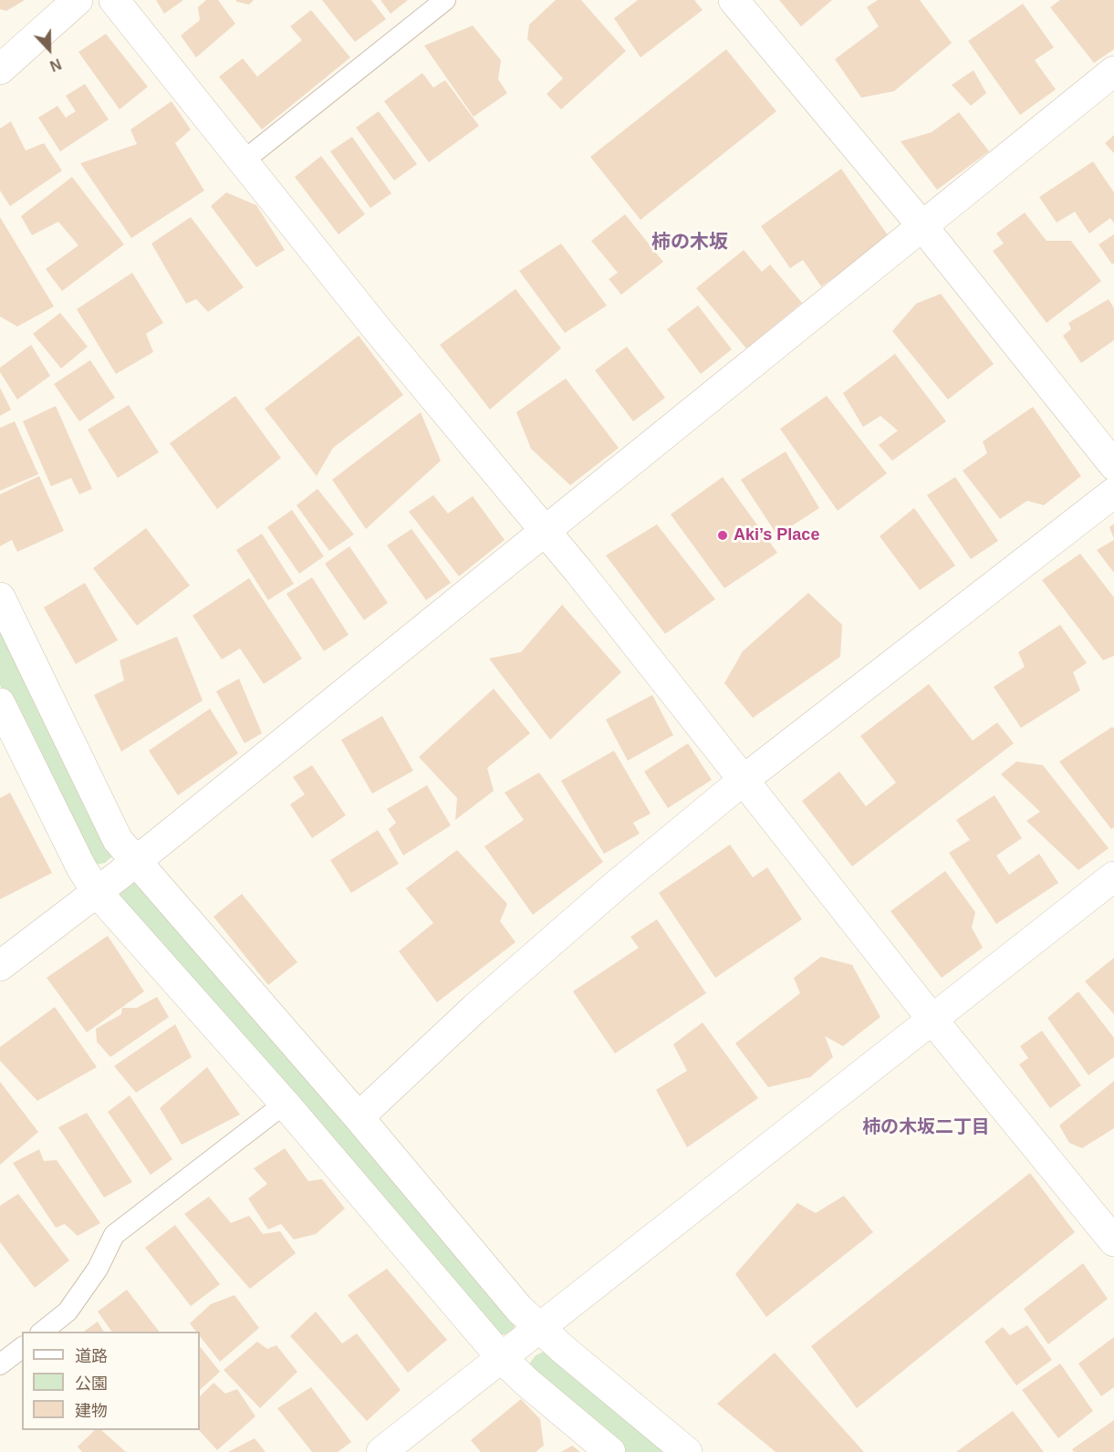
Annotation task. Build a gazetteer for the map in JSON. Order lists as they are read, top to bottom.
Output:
{
  "districts": ["柿の木坂", "柿の木坂二丁目"],
  "places": ["Aki’s Place"],
  "legend": ["道路", "公園", "建物"],
  "north": "bottom"
}
